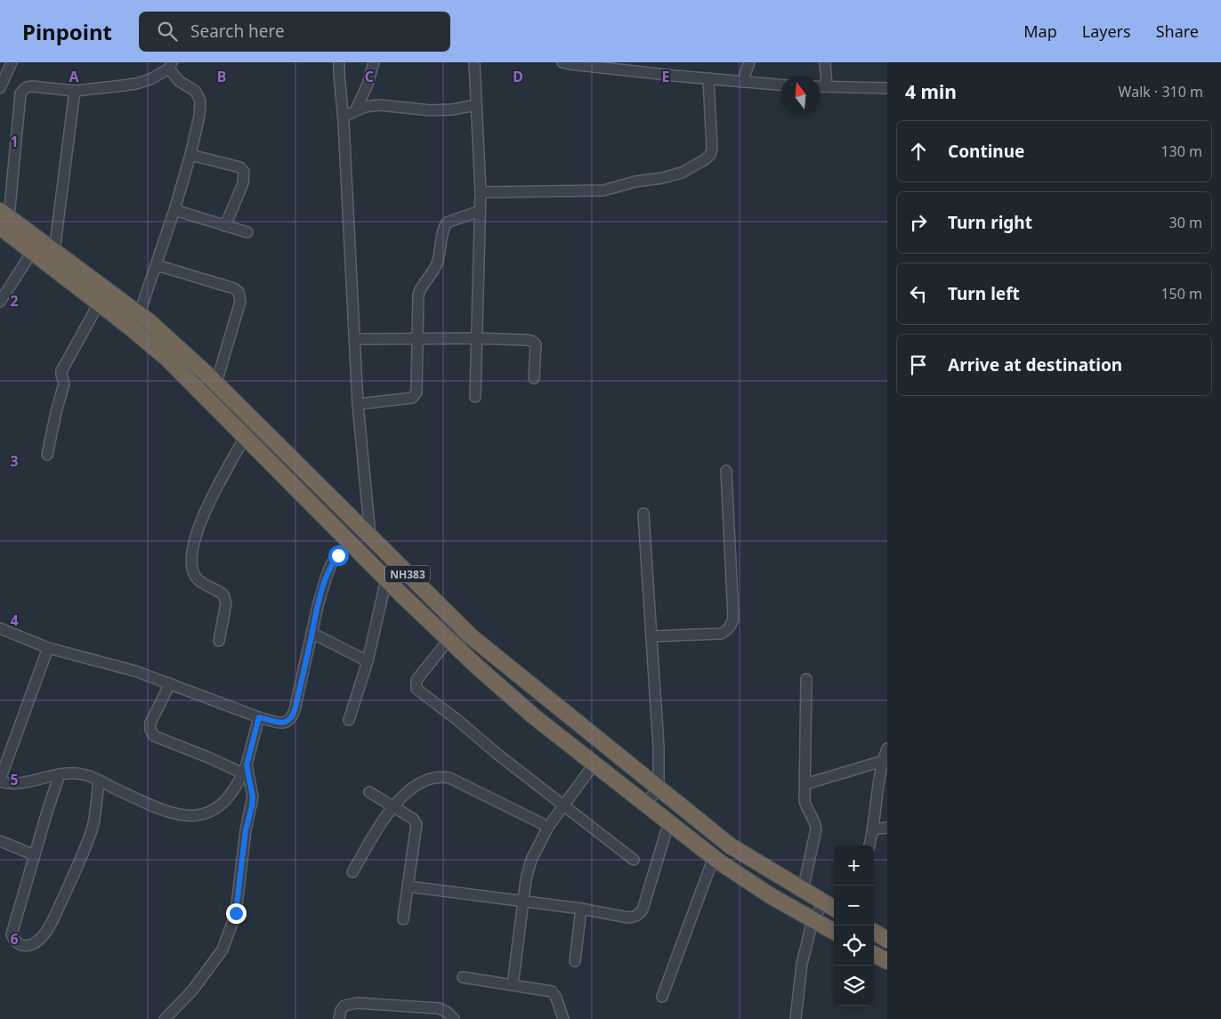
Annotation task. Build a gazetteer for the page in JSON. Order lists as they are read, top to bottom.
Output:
{
  "streets": {
    "highway": ["NH383"]
  },
  "north": "top",
  "page": {
    "header": "Pinpoint",
    "search": "Search here",
    "nav": ["Map", "Layers", "Share"],
    "heading": ["4 min", "Walk · 310 m"],
    "list": [
      ["Continue", "130 m"],
      ["Turn right", "30 m"],
      ["Turn left", "150 m"],
      "Arrive at destination"
    ],
    "map_buttons": ["+", "−"]
  },
  "grid": {
    "columns": [
      "A",
      "B",
      "C",
      "D",
      "E"
    ],
    "rows": [
      "1",
      "2",
      "3",
      "4",
      "5",
      "6"
    ]
  }
}
